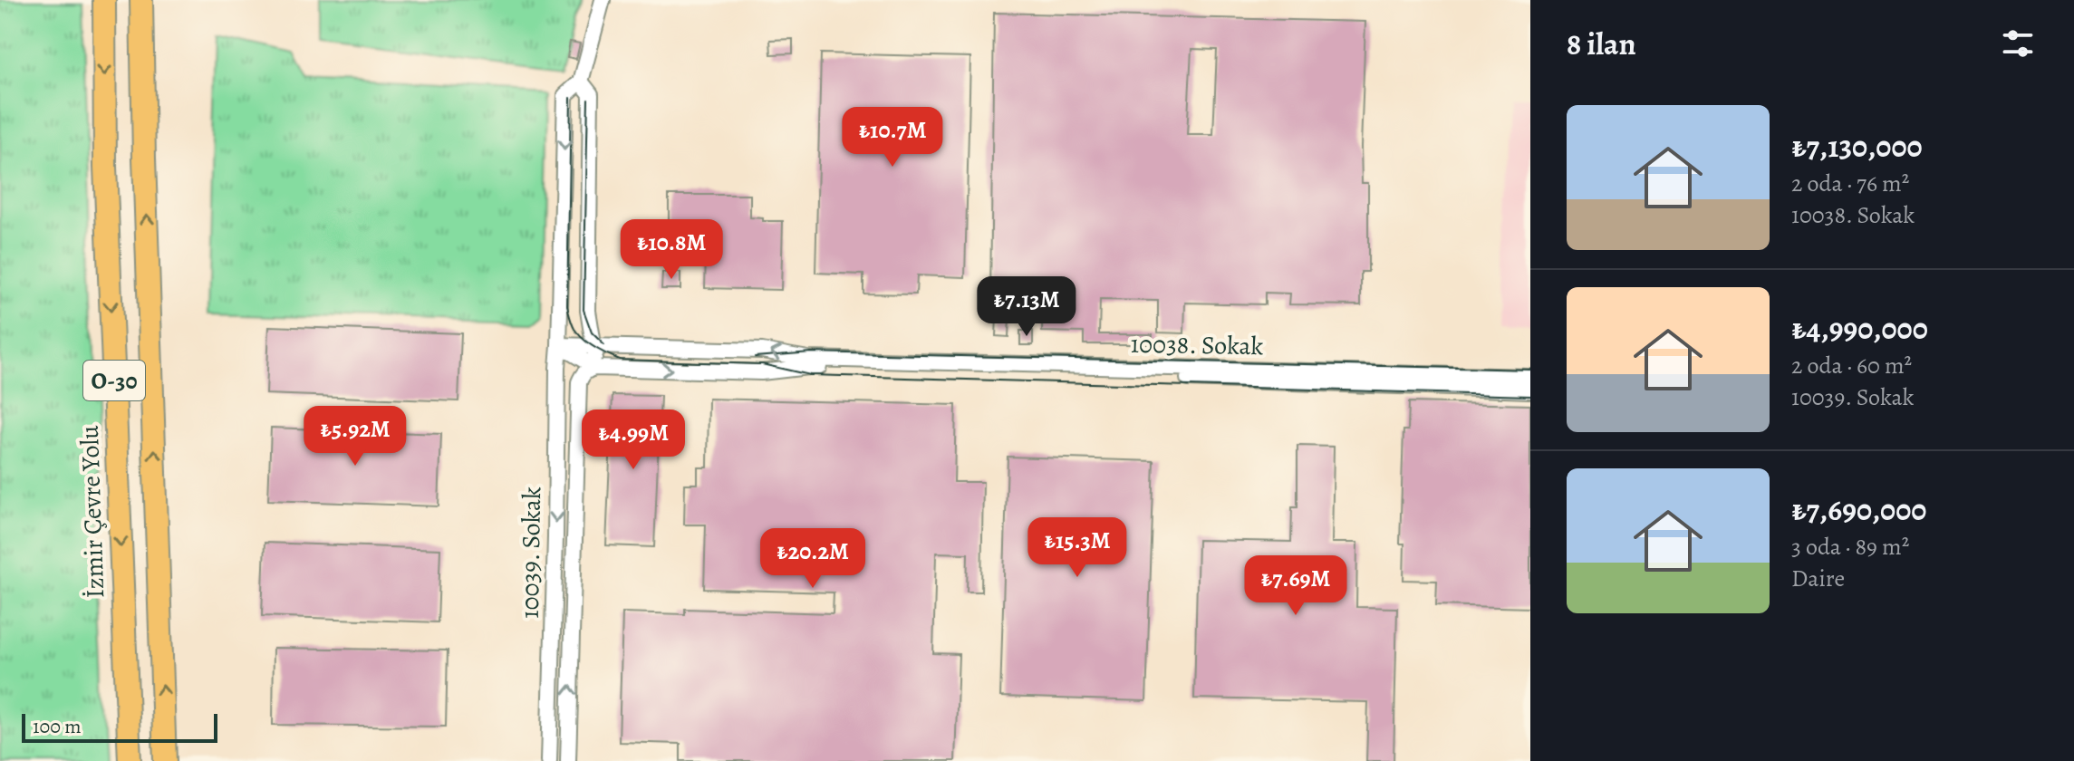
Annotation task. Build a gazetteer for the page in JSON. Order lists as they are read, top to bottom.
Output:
{
  "streets": {
    "highway": ["O-30", "İzmir Çevre Yolu"],
    "street": ["10038. Sokak", "10039. Sokak"]
  },
  "crossings": [
    ["10038. Sokak", "10039. Sokak"]
  ],
  "scale_bar": "100 m",
  "page": {
    "heading": "8 ilan",
    "list": [
      {
        "name": "₺7,130,000",
        "note": "2 oda · 76 m² · 10038. Sokak"
      },
      {
        "name": "₺4,990,000",
        "note": "2 oda · 60 m² · 10039. Sokak"
      },
      {
        "name": "₺7,690,000",
        "note": "3 oda · 89 m² · Daire"
      }
    ],
    "price": [
      "₺10.7M",
      "₺10.8M",
      "₺7.13M",
      "₺5.92M",
      "₺4.99M",
      "₺15.3M",
      "₺20.2M",
      "₺7.69M"
    ],
    "scale": "100 m"
  }
}
